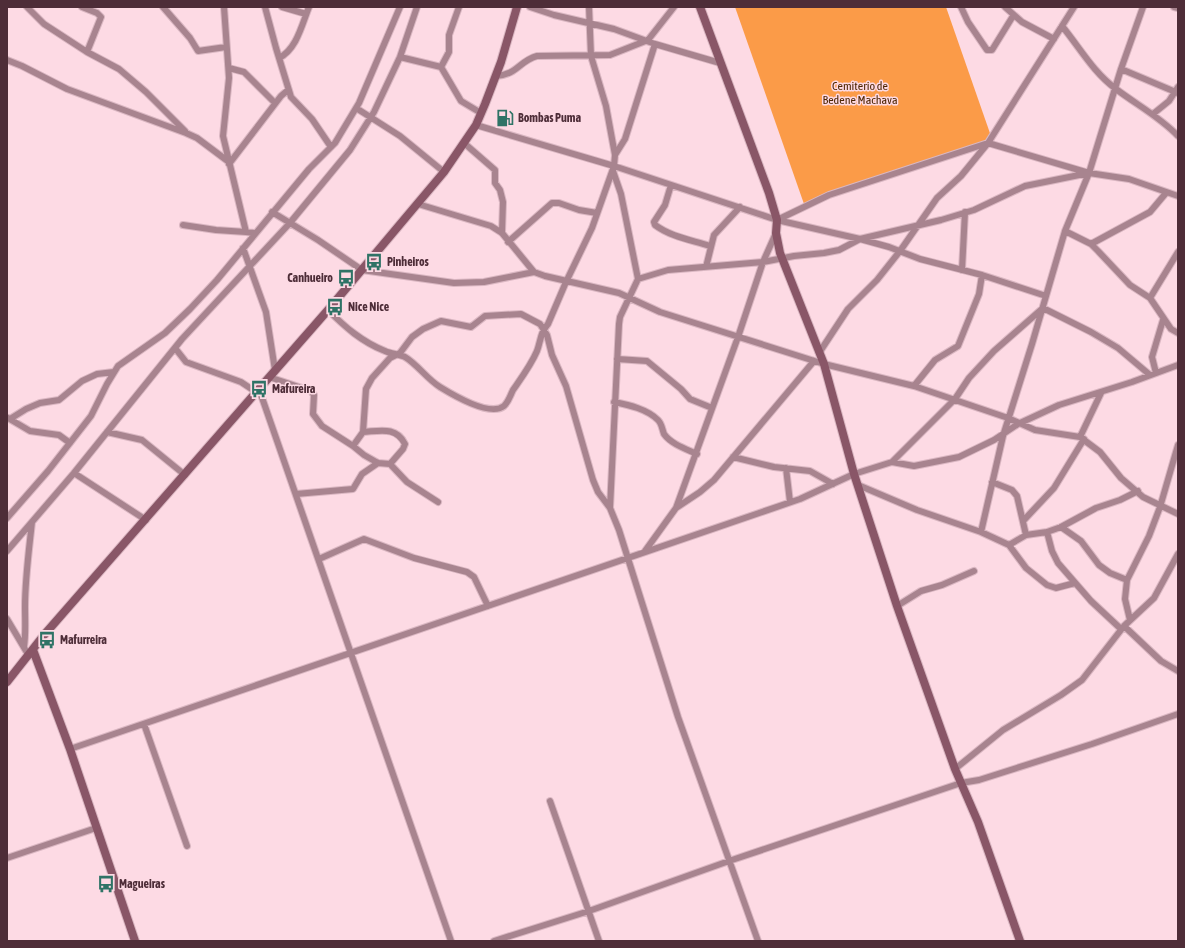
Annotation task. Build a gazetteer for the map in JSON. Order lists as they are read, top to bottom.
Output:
{
  "parks": ["Cemiterio de Bedene Machava"],
  "places": {
    "fuel station": ["Bombas Puma"],
    "bus stop": [
      "Pinheiros",
      "Canhueiro",
      "Nice Nice",
      "Mafureira",
      "Mafurreira",
      "Magueiras"
    ]
  }
}
